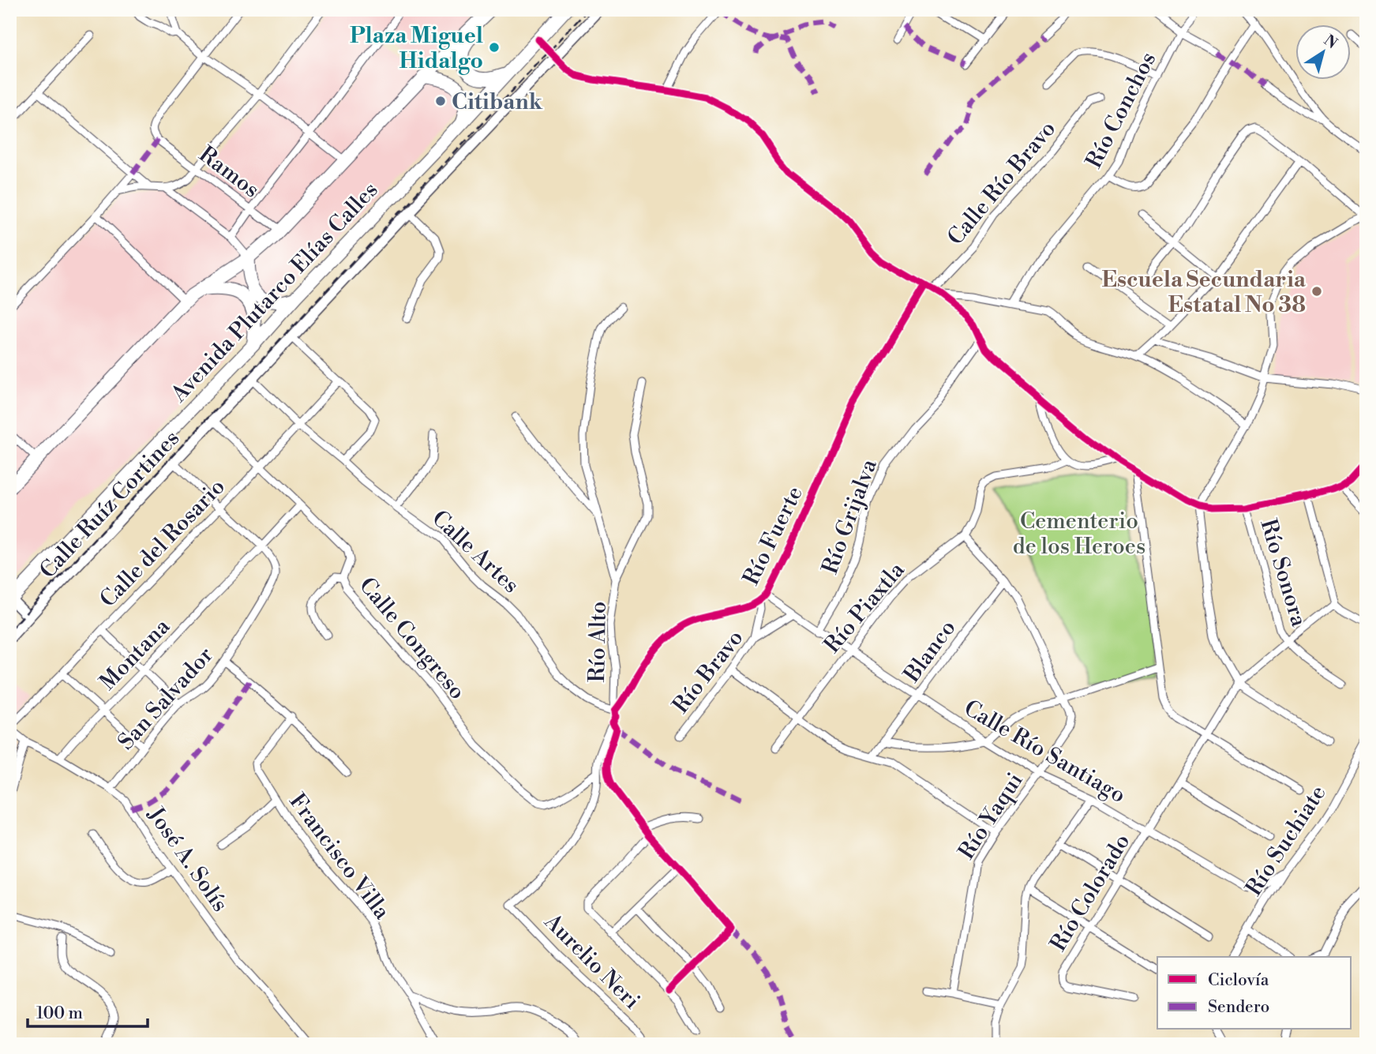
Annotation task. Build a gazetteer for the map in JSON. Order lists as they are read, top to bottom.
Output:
{
  "streets": {
    "highway": ["Avenida Plutarco Elías Calles"],
    "street": [
      "Río Conchos",
      "Ramos",
      "Calle Río Bravo",
      "Calle Ruíz Cortines",
      "Río Grijalva",
      "Río Fuerte",
      "Calle del Rosario",
      "Calle Artes",
      "Río Sonora",
      "Río Piaxtla",
      "Calle Congreso",
      "Río Alto",
      "Blanco",
      "Montana",
      "Río Bravo",
      "San Salvador",
      "Calle Río Santiago",
      "Río Yaqui",
      "Río Suchiate",
      "Francisco Villa",
      "José A. Solís",
      "Río Colorado",
      "Aurelio Neri"
    ]
  },
  "crossings": [
    ["Calle Río Bravo", "Río Fuerte"],
    ["Calle Ruíz Cortines", "Calle Artes"],
    ["Calle Ruíz Cortines", "Calle Congreso"],
    ["Río Grijalva", "Calle Río Santiago"],
    ["Río Fuerte", "Calle Artes"],
    ["Río Fuerte", "Río Alto"],
    ["Río Fuerte", "Calle Río Santiago"],
    ["Calle del Rosario", "Calle Artes"],
    ["Calle del Rosario", "Calle Congreso"],
    ["Calle del Rosario", "José A. Solís"],
    ["Calle Artes", "Río Alto"],
    ["Río Sonora", "Río Colorado"],
    ["Río Piaxtla", "Calle Río Santiago"],
    ["Río Piaxtla", "Río Yaqui"],
    ["Calle Congreso", "Montana"],
    ["Calle Congreso", "Aurelio Neri"],
    ["Blanco", "Calle Río Santiago"],
    ["Blanco", "Río Yaqui"],
    ["Montana", "San Salvador"],
    ["Montana", "José A. Solís"],
    ["Río Bravo", "Calle Río Santiago"],
    ["San Salvador", "José A. Solís"],
    ["Calle Río Santiago", "Río Yaqui"],
    ["Calle Río Santiago", "Río Suchiate"],
    ["Calle Río Santiago", "Río Colorado"]
  ],
  "parks": ["Cementerio de los Heroes"],
  "places": ["Plaza Miguel Hidalgo", "Citibank", "Escuela Secundaria Estatal No 38"],
  "legend": ["Ciclovía", "Sendero"],
  "scale_bar": "100 m",
  "north": "top right"
}
